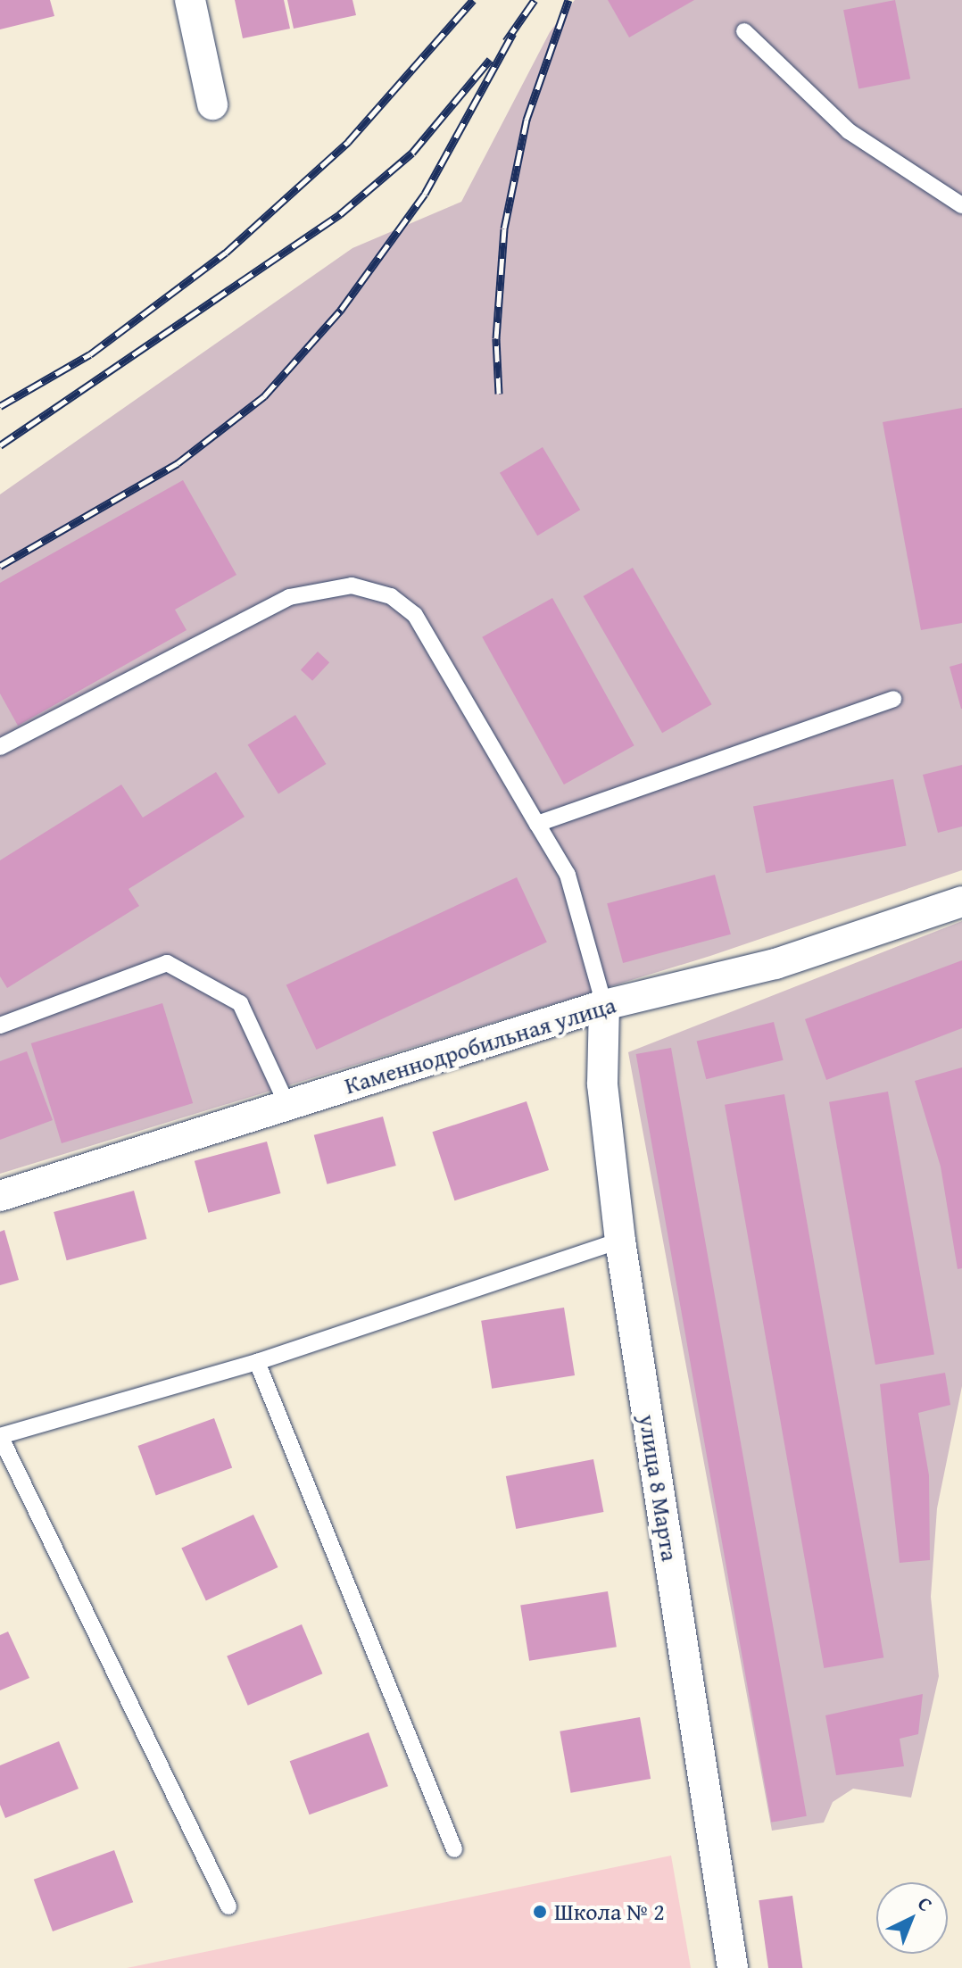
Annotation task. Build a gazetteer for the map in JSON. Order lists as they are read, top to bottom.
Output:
{
  "streets": {
    "street": ["Каменнодробильная улица", "улица 8 Марта"]
  },
  "crossings": [
    ["Каменнодробильная улица", "улица 8 Марта"]
  ],
  "places": ["Школа № 2"],
  "north": "top right"
}
